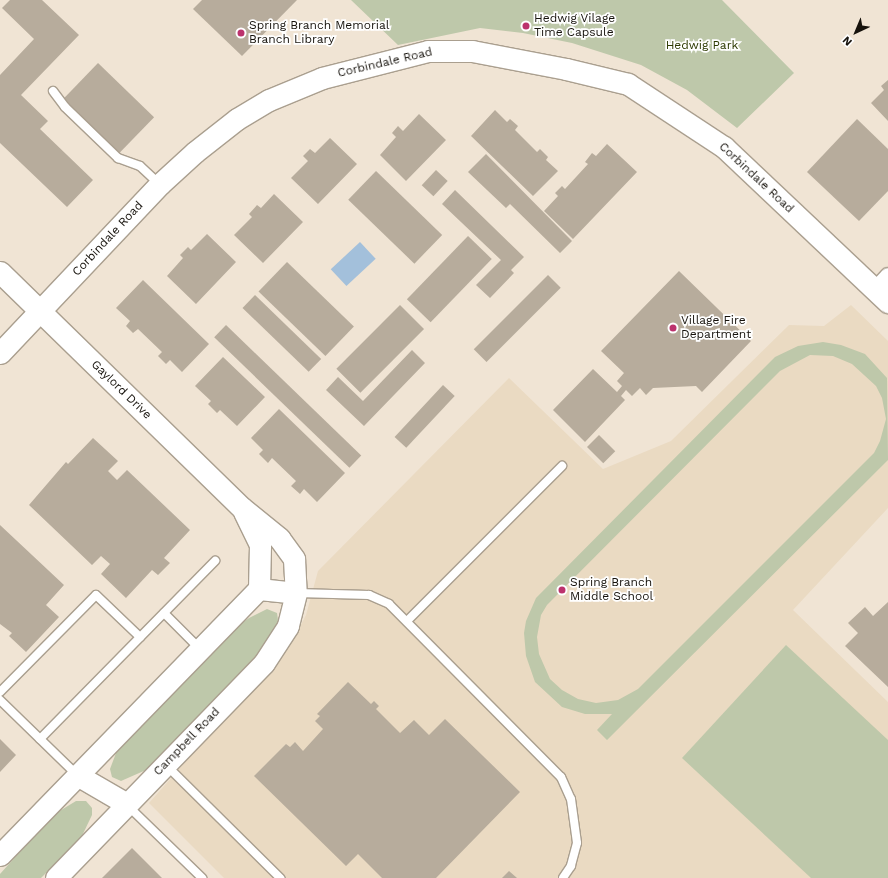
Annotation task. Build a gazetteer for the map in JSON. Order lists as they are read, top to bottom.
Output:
{
  "streets": {
    "street": ["Corbindale Road", "Gaylord Drive", "Campbell Road"]
  },
  "crossings": [
    ["Corbindale Road", "Gaylord Drive"],
    ["Gaylord Drive", "Campbell Road"]
  ],
  "parks": ["Hedwig Park"],
  "places": [
    "Hedwig Vilage Time Capsule",
    "Spring Branch Memorial Branch Library",
    "Village Fire Department",
    "Spring Branch Middle School"
  ],
  "north": "bottom left"
}
